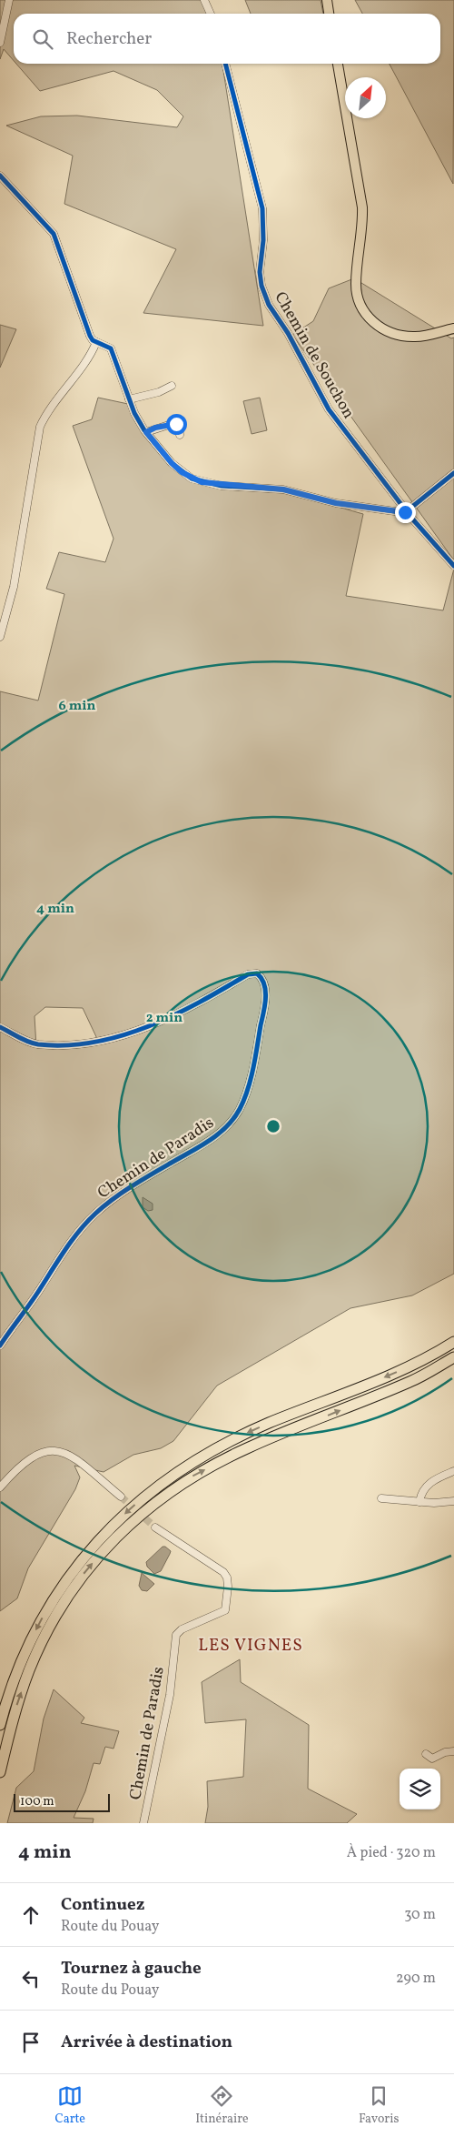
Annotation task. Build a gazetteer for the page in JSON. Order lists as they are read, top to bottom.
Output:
{
  "streets": {
    "street": ["Chemin de Souchon", "Chemin de Paradis"]
  },
  "districts": ["LES VIGNES"],
  "scale_bar": "100 m",
  "north": "top right",
  "page": {
    "search": "Rechercher",
    "scale": "100 m",
    "heading": ["4 min", "À pied · 320 m"],
    "list": [
      ["Continuez", "Route du Pouay", "30 m"],
      ["Tournez à gauche", "Route du Pouay", "290 m"],
      "Arrivée à destination"
    ],
    "nav": ["Carte", "Itinéraire", "Favoris"]
  },
  "rings": ["6 min", "4 min", "2 min"]
}
